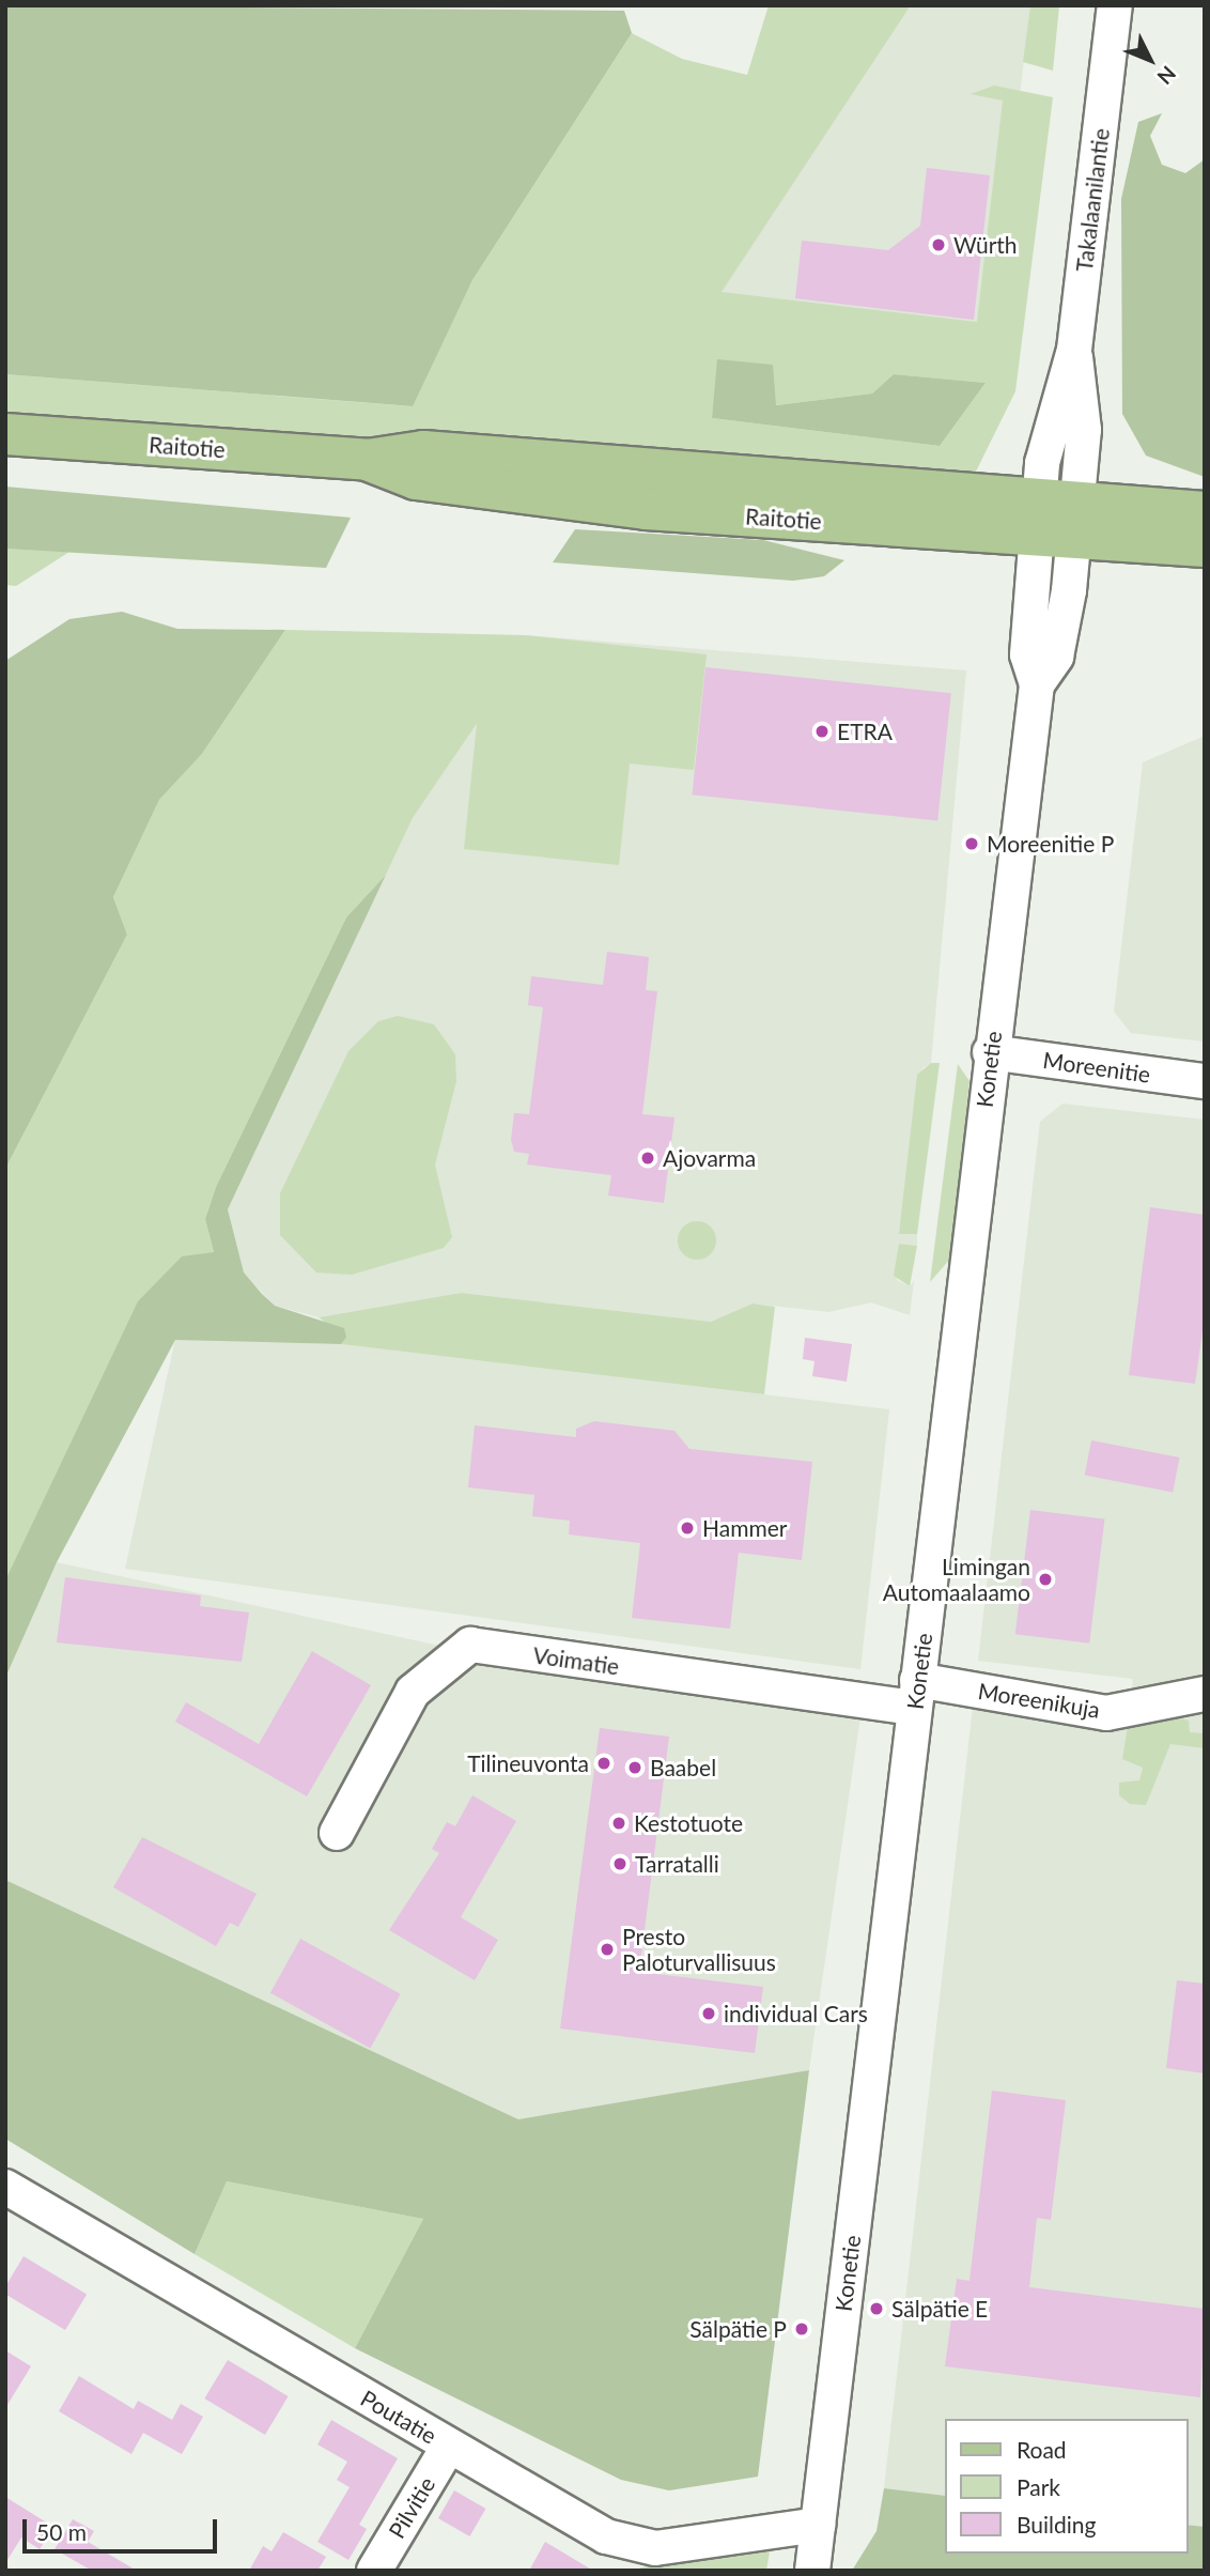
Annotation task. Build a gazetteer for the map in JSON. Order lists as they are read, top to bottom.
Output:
{
  "streets": {
    "main road": ["Raitotie"],
    "street": [
      "Takalaanilantie",
      "Moreenitie",
      "Konetie",
      "Voimatie",
      "Moreenikuja",
      "Poutatie",
      "Pilvitie"
    ]
  },
  "crossings": [
    ["Takalaanilantie", "Raitotie"],
    ["Takalaanilantie", "Konetie"],
    ["Raitotie", "Konetie"],
    ["Moreenitie", "Konetie"],
    ["Konetie", "Voimatie"],
    ["Konetie", "Moreenikuja"],
    ["Konetie", "Poutatie"],
    ["Voimatie", "Moreenikuja"],
    ["Poutatie", "Pilvitie"]
  ],
  "places": [
    "Würth",
    "ETRA",
    "Moreenitie P",
    "Ajovarma",
    "Hammer",
    "Limingan Automaalaamo",
    "Tilineuvonta",
    "Baabel",
    "Kestotuote",
    "Tarratalli",
    "Presto Paloturvallisuus",
    "individual Cars",
    "Sälpätie E",
    "Sälpätie P"
  ],
  "legend": ["Road", "Park", "Building"],
  "scale_bar": "50 m",
  "north": "bottom right"
}
